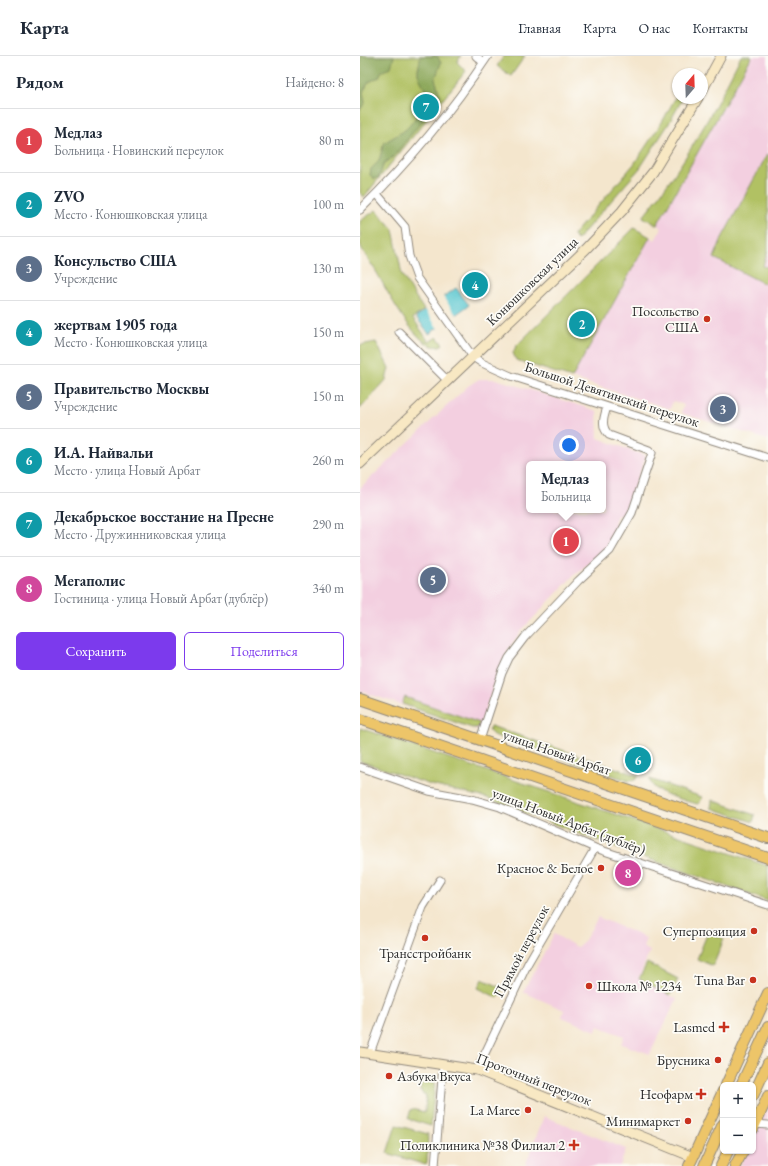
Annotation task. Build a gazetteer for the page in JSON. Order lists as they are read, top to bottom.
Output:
{
  "streets": {
    "main road": ["Конюшковская улица", "улица Новый Арбат", "Проточный переулок"],
    "street": ["Большой Девятинский переулок", "улица Новый Арбат (дублёр)", "Прямой переулок"]
  },
  "crossings": [
    ["Конюшковская улица", "Большой Девятинский переулок"],
    ["улица Новый Арбат (дублёр)", "Прямой переулок"],
    ["Прямой переулок", "Проточный переулок"]
  ],
  "places": {
    "other": [
      "Посольство США",
      "Красное & Белое",
      "Суперпозиция",
      "Трансстройбанк",
      "Tuna Bar",
      "Школа № 1234",
      "Брусника",
      "Азбука Вкуса",
      "La Maree",
      "Минимаркет"
    ],
    "health": ["Lasmed", "Неофарм", "Поликлиника №38 Филиал 2"]
  },
  "north": "top",
  "page": {
    "header": "Карта",
    "nav": [
      "Главная",
      "Карта",
      "О нас",
      "Контакты"
    ],
    "heading": ["Рядом", "Найдено: 8"],
    "pins": [
      "7",
      "4",
      "2",
      "3",
      "1",
      "5",
      "6",
      "8"
    ],
    "list": [
      {
        "mark": "1",
        "name": "Медлаз",
        "note": "Больница · Новинский переулок",
        "value": "80 m"
      },
      {
        "mark": "2",
        "name": "ZVO",
        "note": "Место · Конюшковская улица",
        "value": "100 m"
      },
      {
        "mark": "3",
        "name": "Консульство США",
        "note": "Учреждение",
        "value": "130 m"
      },
      {
        "mark": "4",
        "name": "жертвам 1905 года",
        "note": "Место · Конюшковская улица",
        "value": "150 m"
      },
      {
        "mark": "5",
        "name": "Правительство Москвы",
        "note": "Учреждение",
        "value": "150 m"
      },
      {
        "mark": "6",
        "name": "И.А. Найвальи",
        "note": "Место · улица Новый Арбат",
        "value": "260 m"
      },
      {
        "mark": "7",
        "name": "Декабрьское восстание на Пресне",
        "note": "Место · Дружинниковская улица",
        "value": "290 m"
      },
      {
        "mark": "8",
        "name": "Мегаполис",
        "note": "Гостиница · улица Новый Арбат (дублёр)",
        "value": "340 m"
      }
    ],
    "popup": ["Медлаз", "Больница"],
    "buttons": ["Сохранить", "Поделиться"],
    "map_buttons": ["+", "−"]
  }
}
